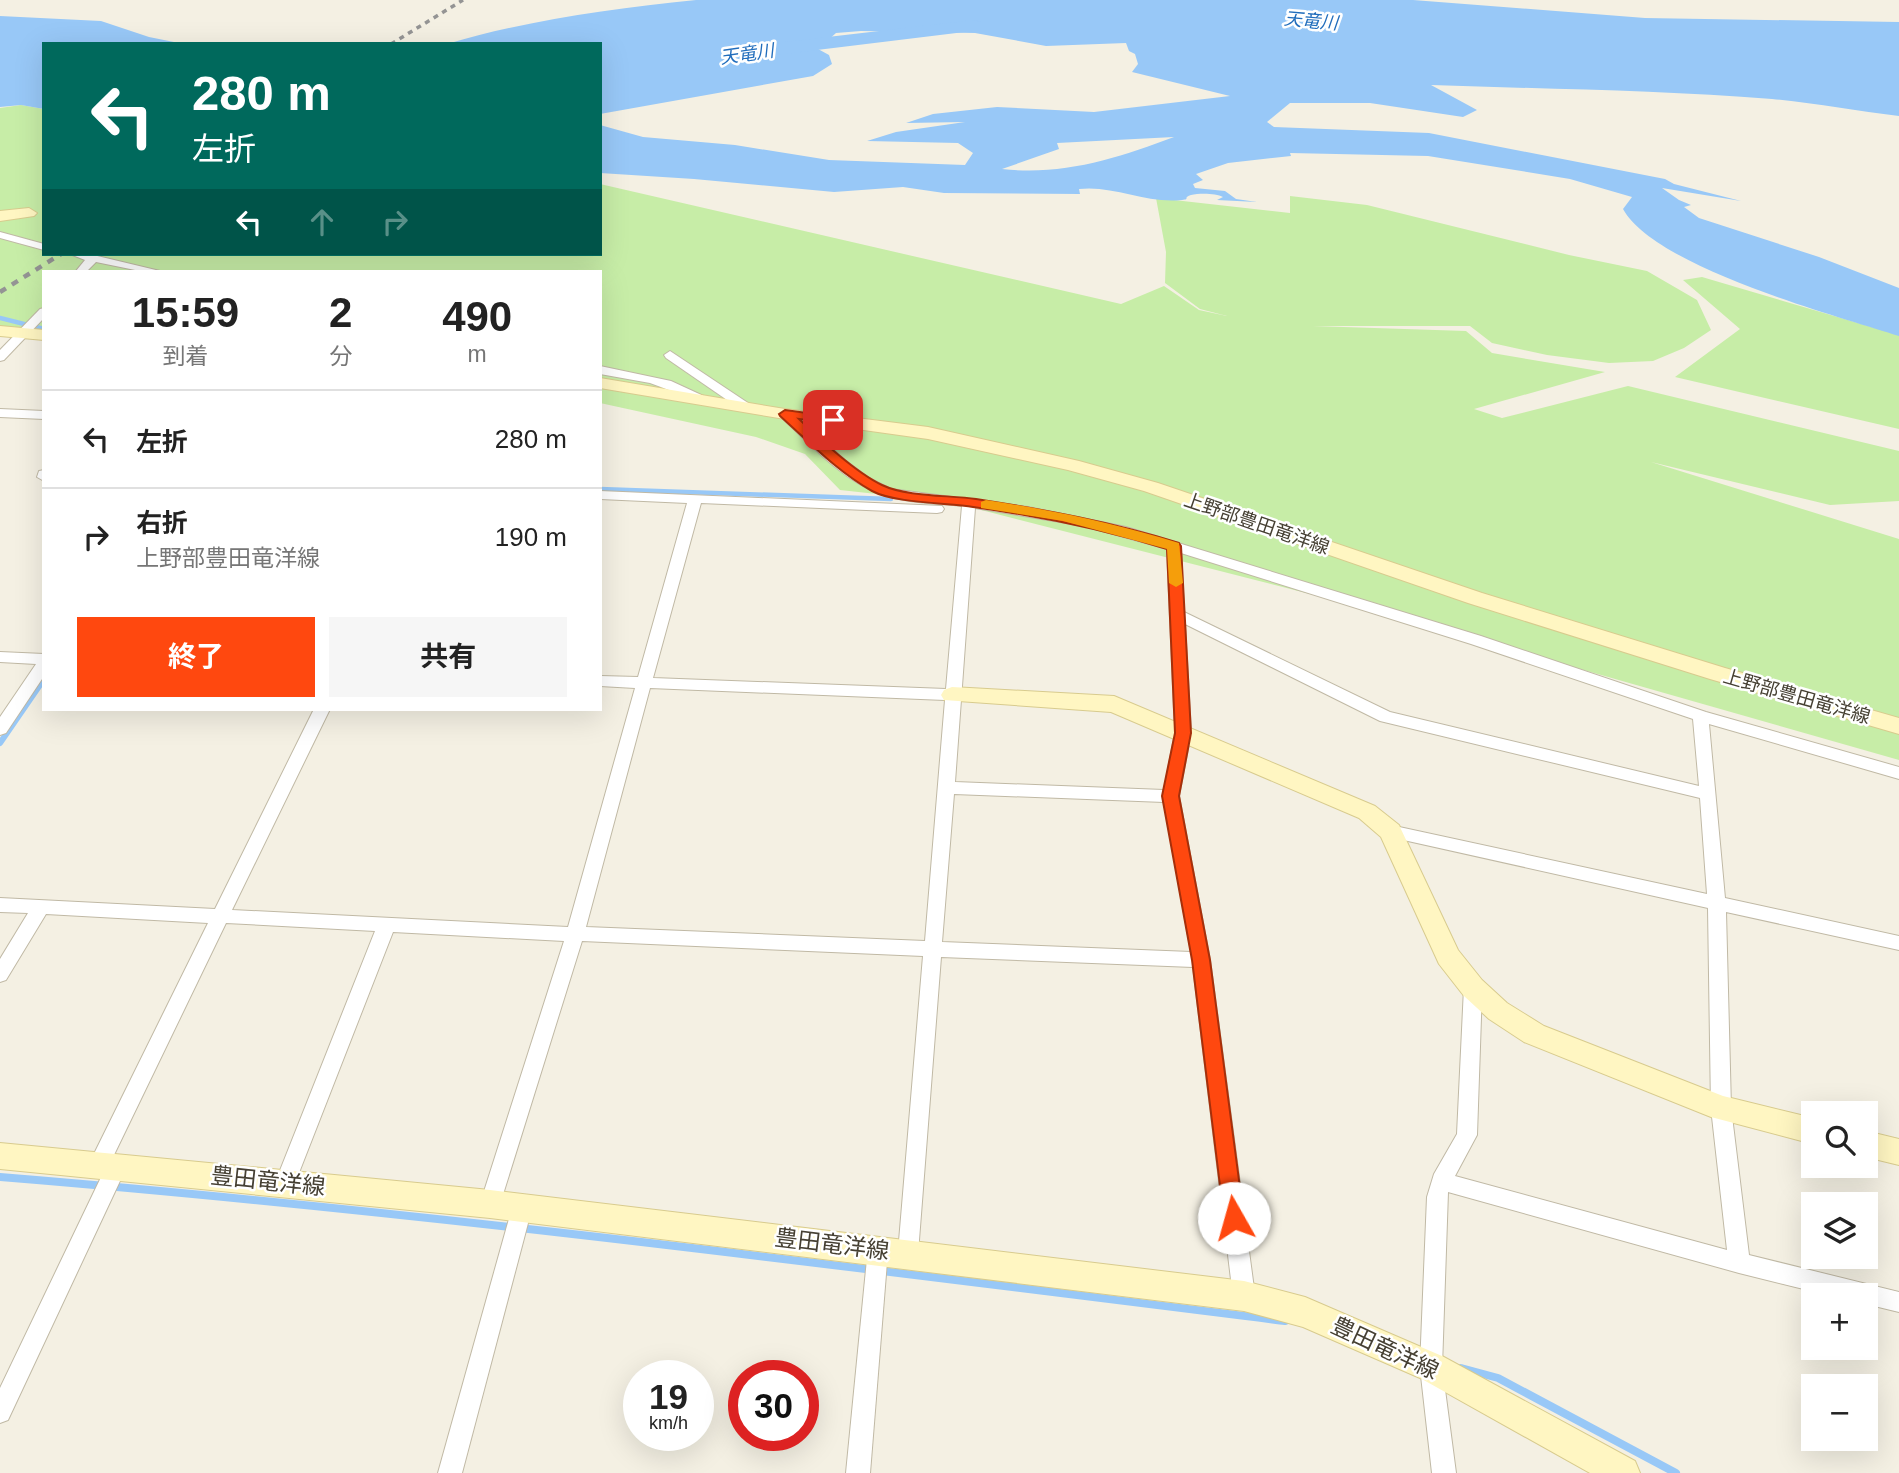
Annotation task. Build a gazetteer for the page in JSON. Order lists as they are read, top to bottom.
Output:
{
  "streets": {
    "main road": ["上野部豊田竜洋線", "豊田竜洋線"]
  },
  "water": ["天竜川"],
  "page": {
    "turn": ["280 m", "左折"],
    "eta": [
      "15:59",
      "到着",
      "2",
      "分",
      "490",
      "m"
    ],
    "list": [
      {
        "name": "左折",
        "value": "280 m"
      },
      {
        "name": "右折",
        "note": "上野部豊田竜洋線",
        "value": "190 m"
      }
    ],
    "buttons": ["終了", "共有"],
    "map_buttons": ["+", "−"],
    "speed": "19 km/h",
    "limit": "30"
  }
}
